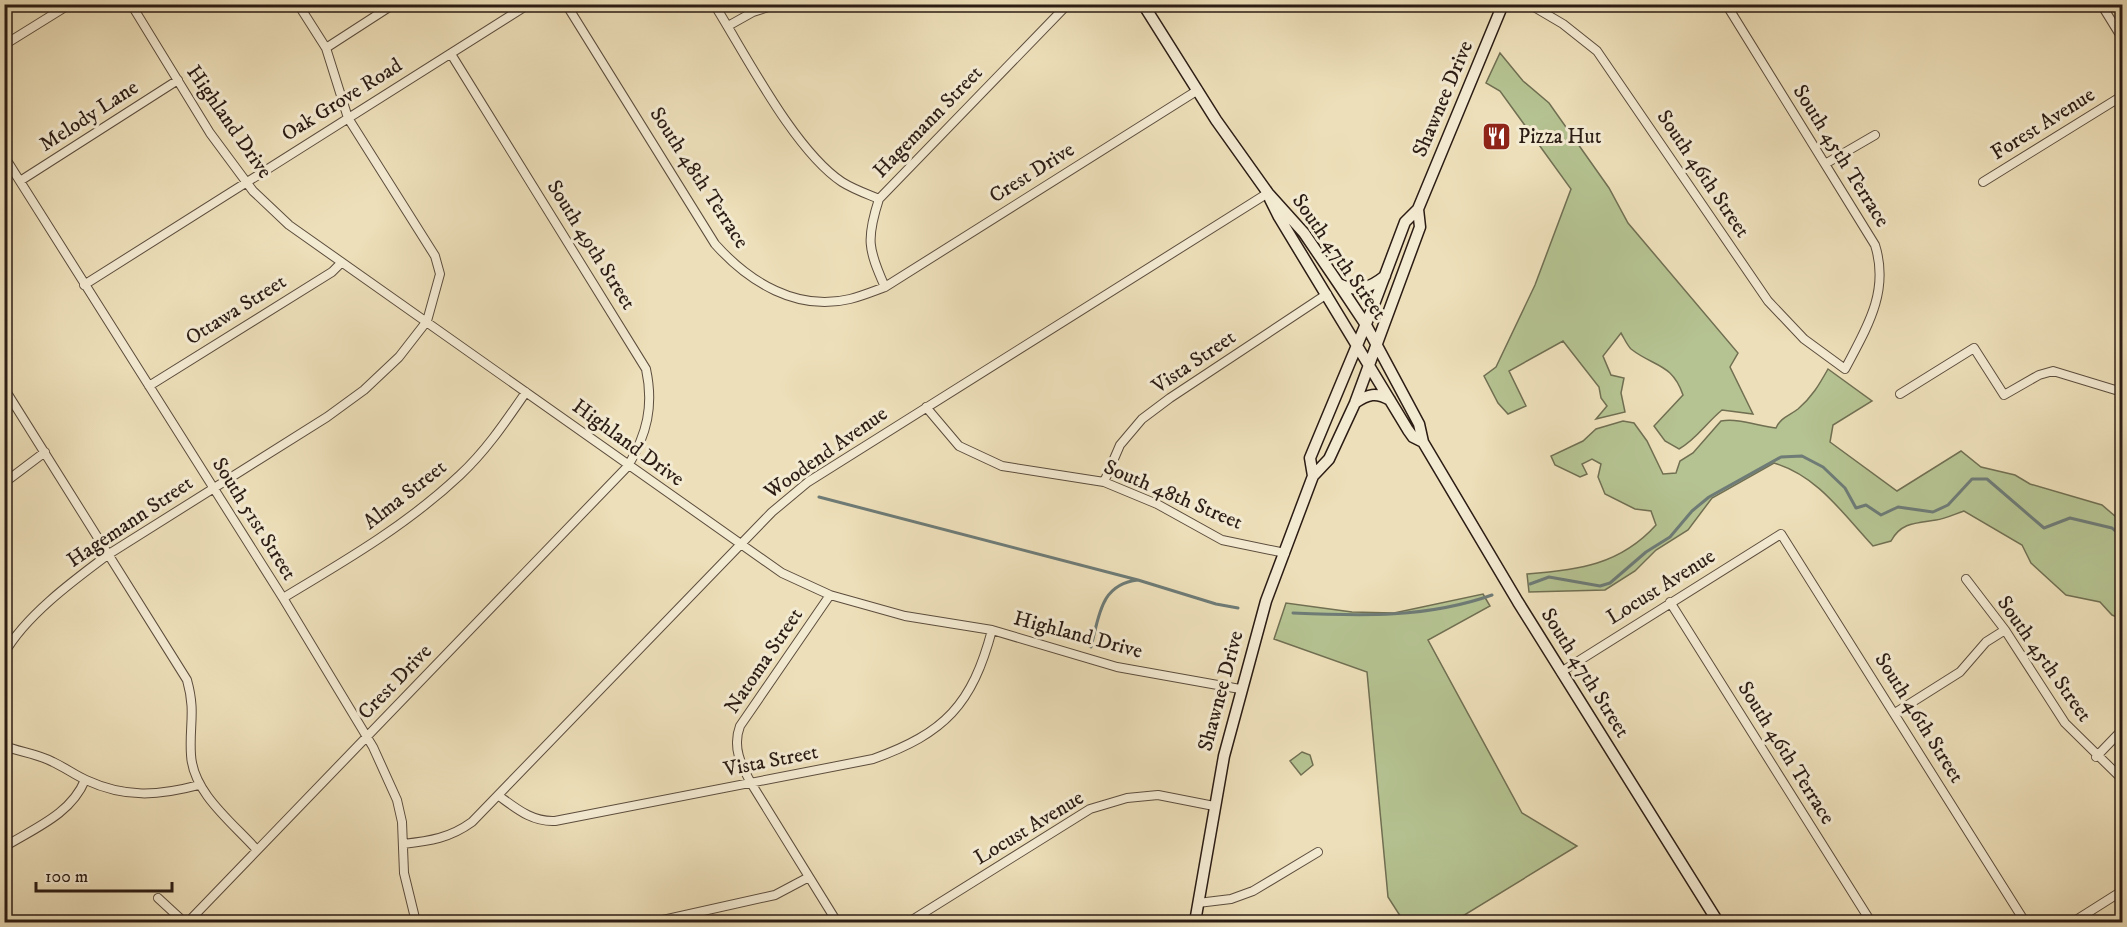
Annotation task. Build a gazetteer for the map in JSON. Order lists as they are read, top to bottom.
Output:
{
  "streets": {
    "main road": ["Shawnee Drive", "South 47th Street"],
    "street": [
      "Oak Grove Road",
      "Melody Lane",
      "Highland Drive",
      "Hagemann Street",
      "Forest Avenue",
      "South 45th Terrace",
      "Crest Drive",
      "South 46th Street",
      "South 48th Terrace",
      "South 49th Street",
      "Ottawa Street",
      "Vista Street",
      "Woodend Avenue",
      "Alma Street",
      "South 48th Street",
      "South 51st Street",
      "Locust Avenue",
      "South 45th Street",
      "Natoma Street",
      "South 46th Terrace"
    ]
  },
  "crossings": [
    ["Shawnee Drive", "Highland Drive"],
    ["Shawnee Drive", "South 47th Street"],
    ["Shawnee Drive", "South 48th Street"],
    ["Shawnee Drive", "Locust Avenue"],
    ["Oak Grove Road", "Highland Drive"],
    ["Oak Grove Road", "South 49th Street"],
    ["Oak Grove Road", "South 51st Street"],
    ["Melody Lane", "Highland Drive"],
    ["Melody Lane", "South 51st Street"],
    ["Highland Drive", "Hagemann Street"],
    ["Highland Drive", "Crest Drive"],
    ["Highland Drive", "South 49th Street"],
    ["Highland Drive", "Ottawa Street"],
    ["Highland Drive", "Vista Street"],
    ["Highland Drive", "Woodend Avenue"],
    ["Highland Drive", "Alma Street"],
    ["Highland Drive", "Natoma Street"],
    ["Hagemann Street", "Crest Drive"],
    ["Hagemann Street", "South 48th Terrace"],
    ["Hagemann Street", "South 51st Street"],
    ["South 45th Terrace", "South 46th Street"],
    ["Crest Drive", "South 48th Terrace"],
    ["Crest Drive", "South 49th Street"],
    ["Crest Drive", "South 47th Street"],
    ["Crest Drive", "South 51st Street"],
    ["South 46th Street", "Locust Avenue"],
    ["South 47th Street", "Vista Street"],
    ["South 47th Street", "Woodend Avenue"],
    ["South 47th Street", "Locust Avenue"],
    ["Ottawa Street", "South 51st Street"],
    ["Vista Street", "Woodend Avenue"],
    ["Vista Street", "South 48th Street"],
    ["Vista Street", "Natoma Street"],
    ["Woodend Avenue", "South 48th Street"],
    ["Woodend Avenue", "South 51st Street"],
    ["Alma Street", "South 51st Street"],
    ["Locust Avenue", "South 46th Terrace"]
  ],
  "places": {
    "restaurant": ["Pizza Hut"]
  },
  "scale_bar": "100 m"
}
